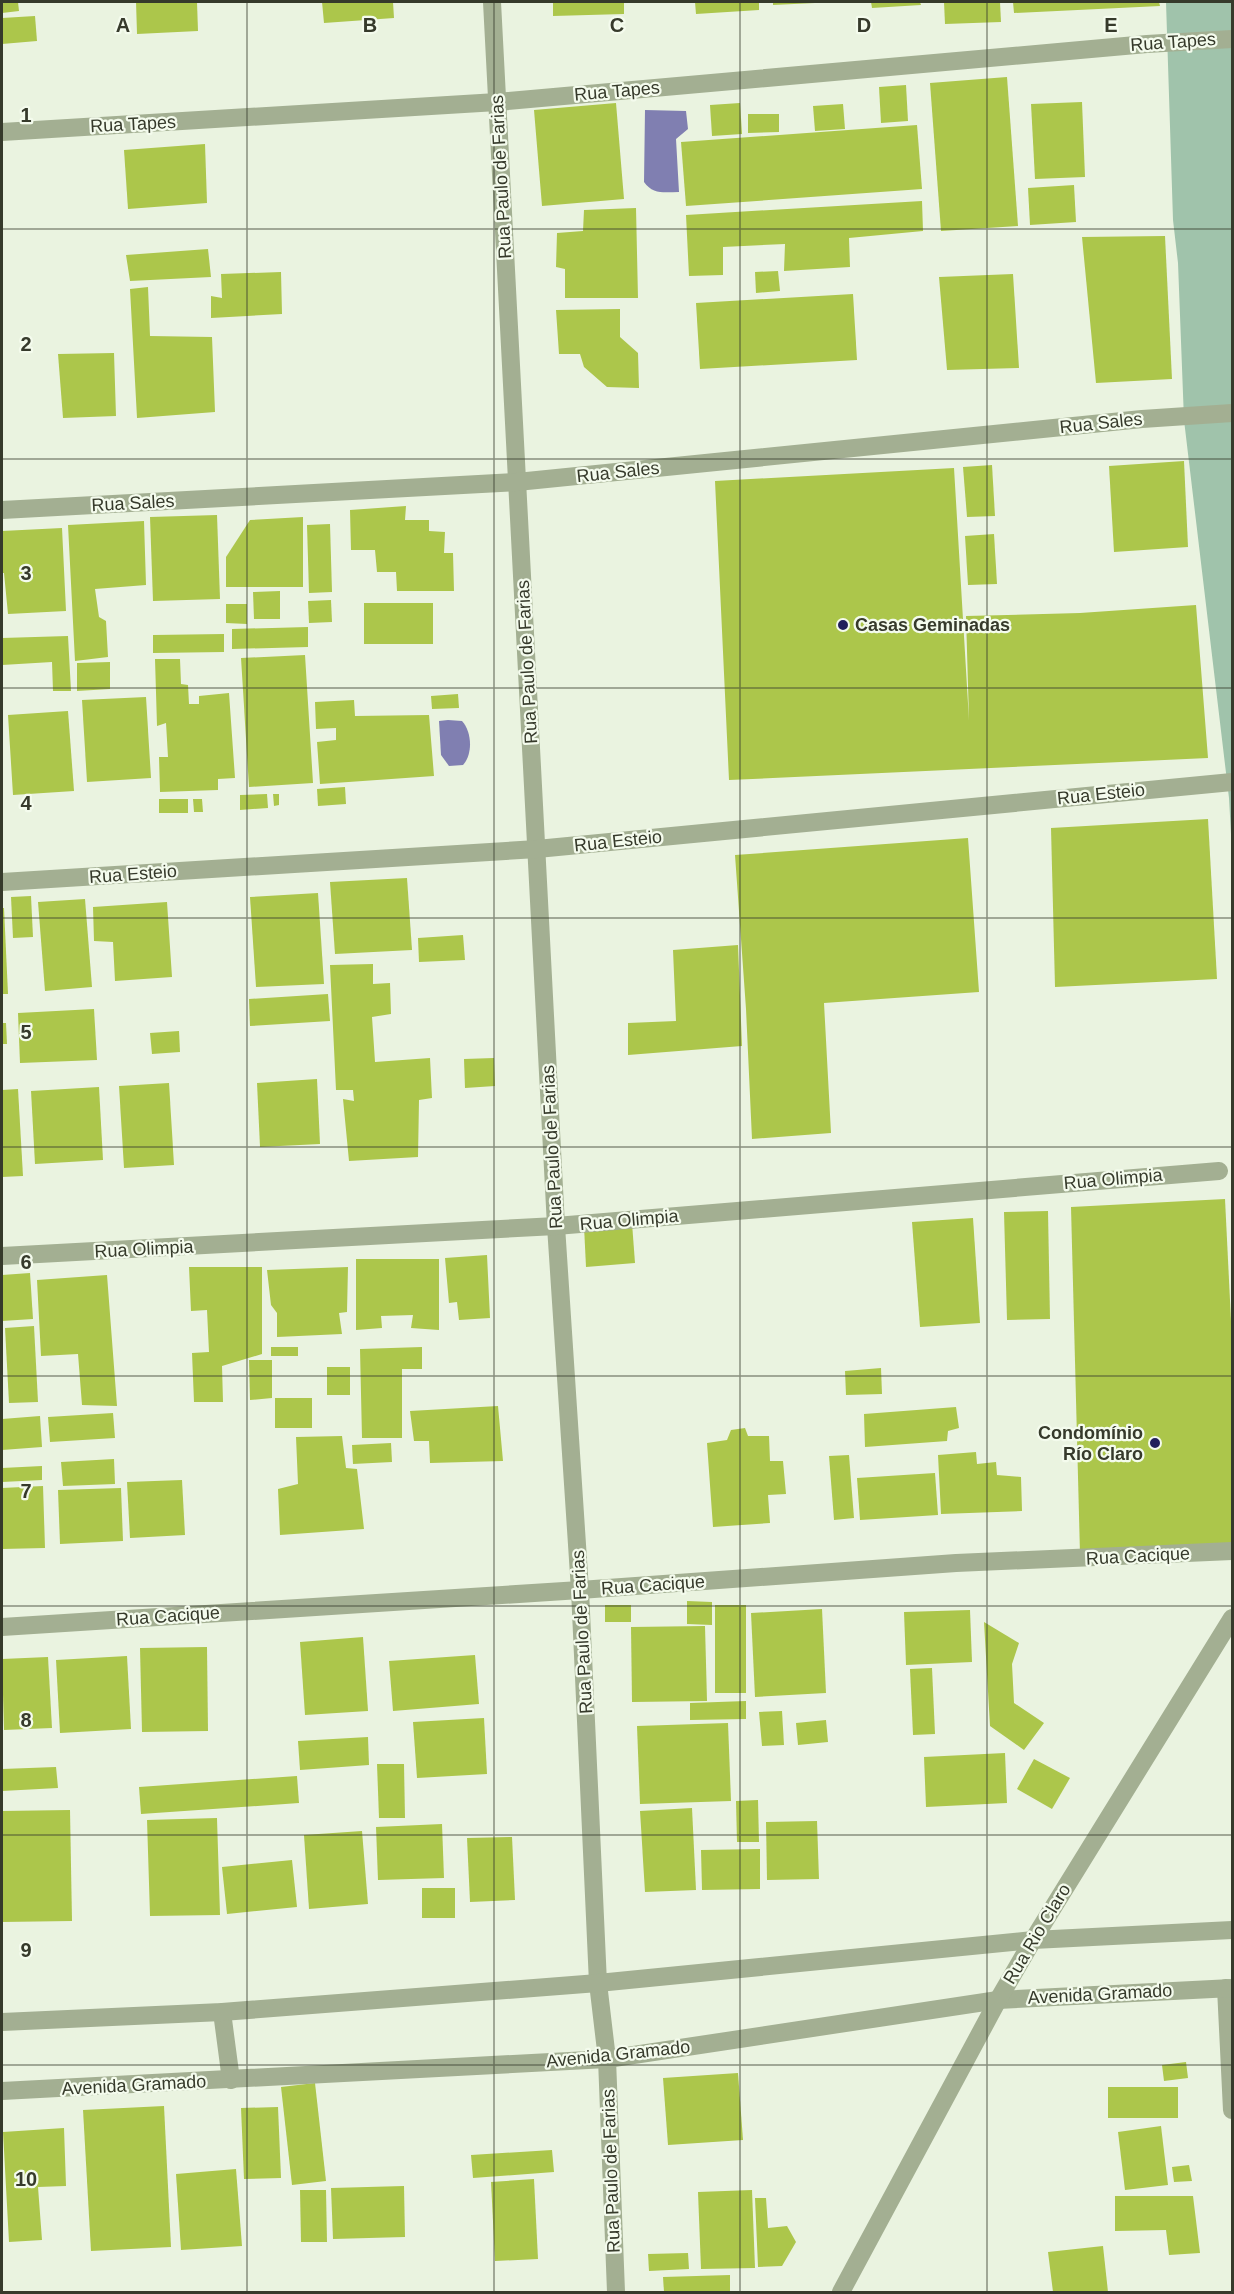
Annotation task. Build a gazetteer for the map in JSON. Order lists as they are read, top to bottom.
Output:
{
  "streets": {
    "street": [
      "Rua Tapes",
      "Rua Paulo de Farias",
      "Rua Sales",
      "Rua Esteio",
      "Rua Olimpia",
      "Rua Cacique",
      "Rua Rio Claro",
      "Avenida Gramado"
    ]
  },
  "crossings": [
    ["Rua Tapes", "Rua Paulo de Farias"],
    ["Rua Paulo de Farias", "Rua Sales"],
    ["Rua Paulo de Farias", "Rua Esteio"],
    ["Rua Paulo de Farias", "Rua Olimpia"],
    ["Rua Paulo de Farias", "Rua Cacique"],
    ["Rua Paulo de Farias", "Avenida Gramado"],
    ["Rua Rio Claro", "Avenida Gramado"]
  ],
  "places": ["Casas Geminadas", "Condomínio Río Claro"],
  "grid": {
    "columns": [
      "A",
      "B",
      "C",
      "D",
      "E"
    ],
    "rows": [
      "1",
      "2",
      "3",
      "4",
      "5",
      "6",
      "7",
      "8",
      "9",
      "10"
    ]
  }
}
